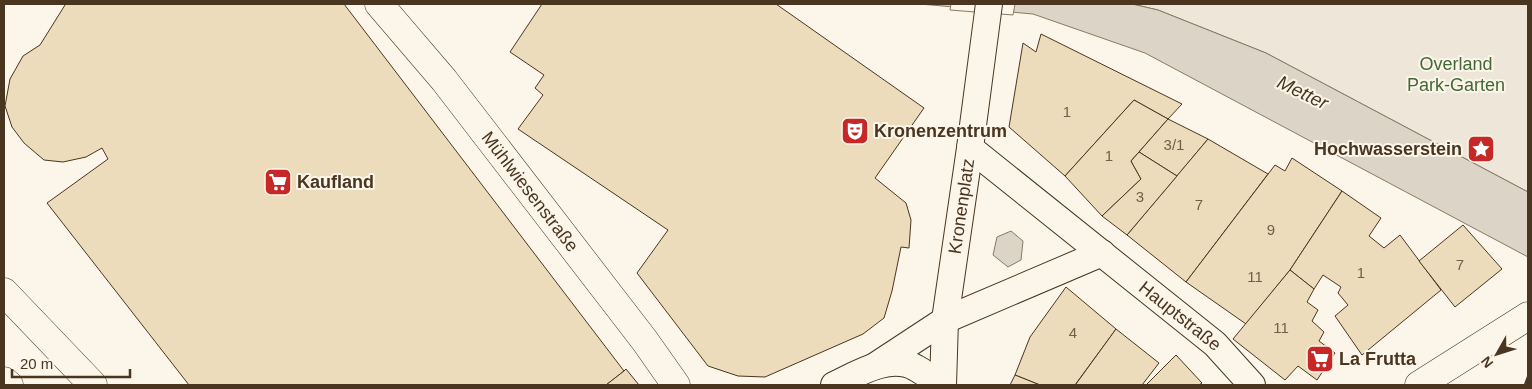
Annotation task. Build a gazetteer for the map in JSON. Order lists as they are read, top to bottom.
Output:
{
  "streets": {
    "street": ["Mühlwiesenstraße", "Kronenplatz", "Hauptstraße"]
  },
  "crossings": [
    ["Kronenplatz", "Hauptstraße"]
  ],
  "water": ["Metter"],
  "parks": ["Overland Park-Garten"],
  "places": {
    "theatre": ["Kronenzentrum"],
    "place": ["Hochwasserstein"],
    "supermarket": ["Kaufland", "La Frutta"]
  },
  "house_numbers": [
    "1",
    "3/1",
    "1",
    "3",
    "7",
    "9",
    "7",
    "1",
    "11",
    "11",
    "4"
  ],
  "scale_bar": "20 m",
  "north": "bottom left"
}
